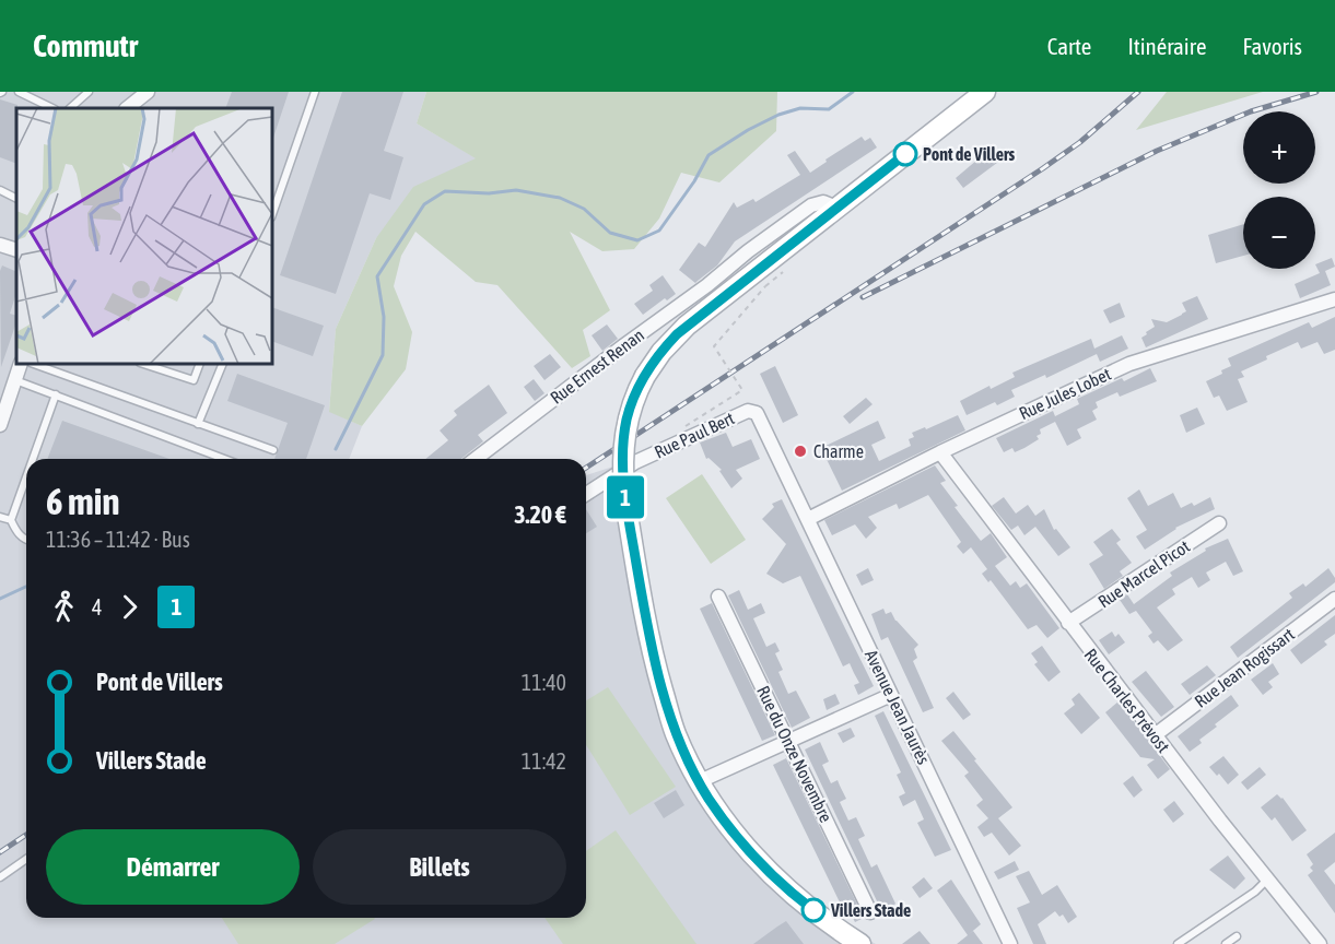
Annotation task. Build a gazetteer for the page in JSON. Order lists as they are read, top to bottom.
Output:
{
  "streets": {
    "street": [
      "Rue Ernest Renan",
      "Rue Jules Lobet",
      "Rue Paul Bert",
      "Rue Marcel Picot",
      "Rue Jean Rogissart",
      "Rue Charles Prévost",
      "Avenue Jean Jaurès",
      "Rue du Onze Novembre"
    ]
  },
  "crossings": [
    ["Rue Jules Lobet", "Rue Charles Prévost"],
    ["Rue Jules Lobet", "Avenue Jean Jaurès"],
    ["Rue Paul Bert", "Avenue Jean Jaurès"],
    ["Rue Marcel Picot", "Rue Charles Prévost"],
    ["Rue Jean Rogissart", "Rue Charles Prévost"]
  ],
  "places": ["Pont de Villers", "Charme", "Villers Stade"],
  "lines": ["bus line 1"],
  "page": {
    "header": "Commutr",
    "nav": ["Carte", "Itinéraire", "Favoris"],
    "on_map": "1",
    "map_buttons": ["+", "−"],
    "heading": ["6 min", "11:36 – 11:42 · Bus", "3.20 €"],
    "legs": ["4", "1"],
    "list": [
      {
        "name": "Pont de Villers",
        "value": "11:40"
      },
      {
        "name": "Villers Stade",
        "value": "11:42"
      }
    ],
    "buttons": ["Démarrer", "Billets"]
  }
}
